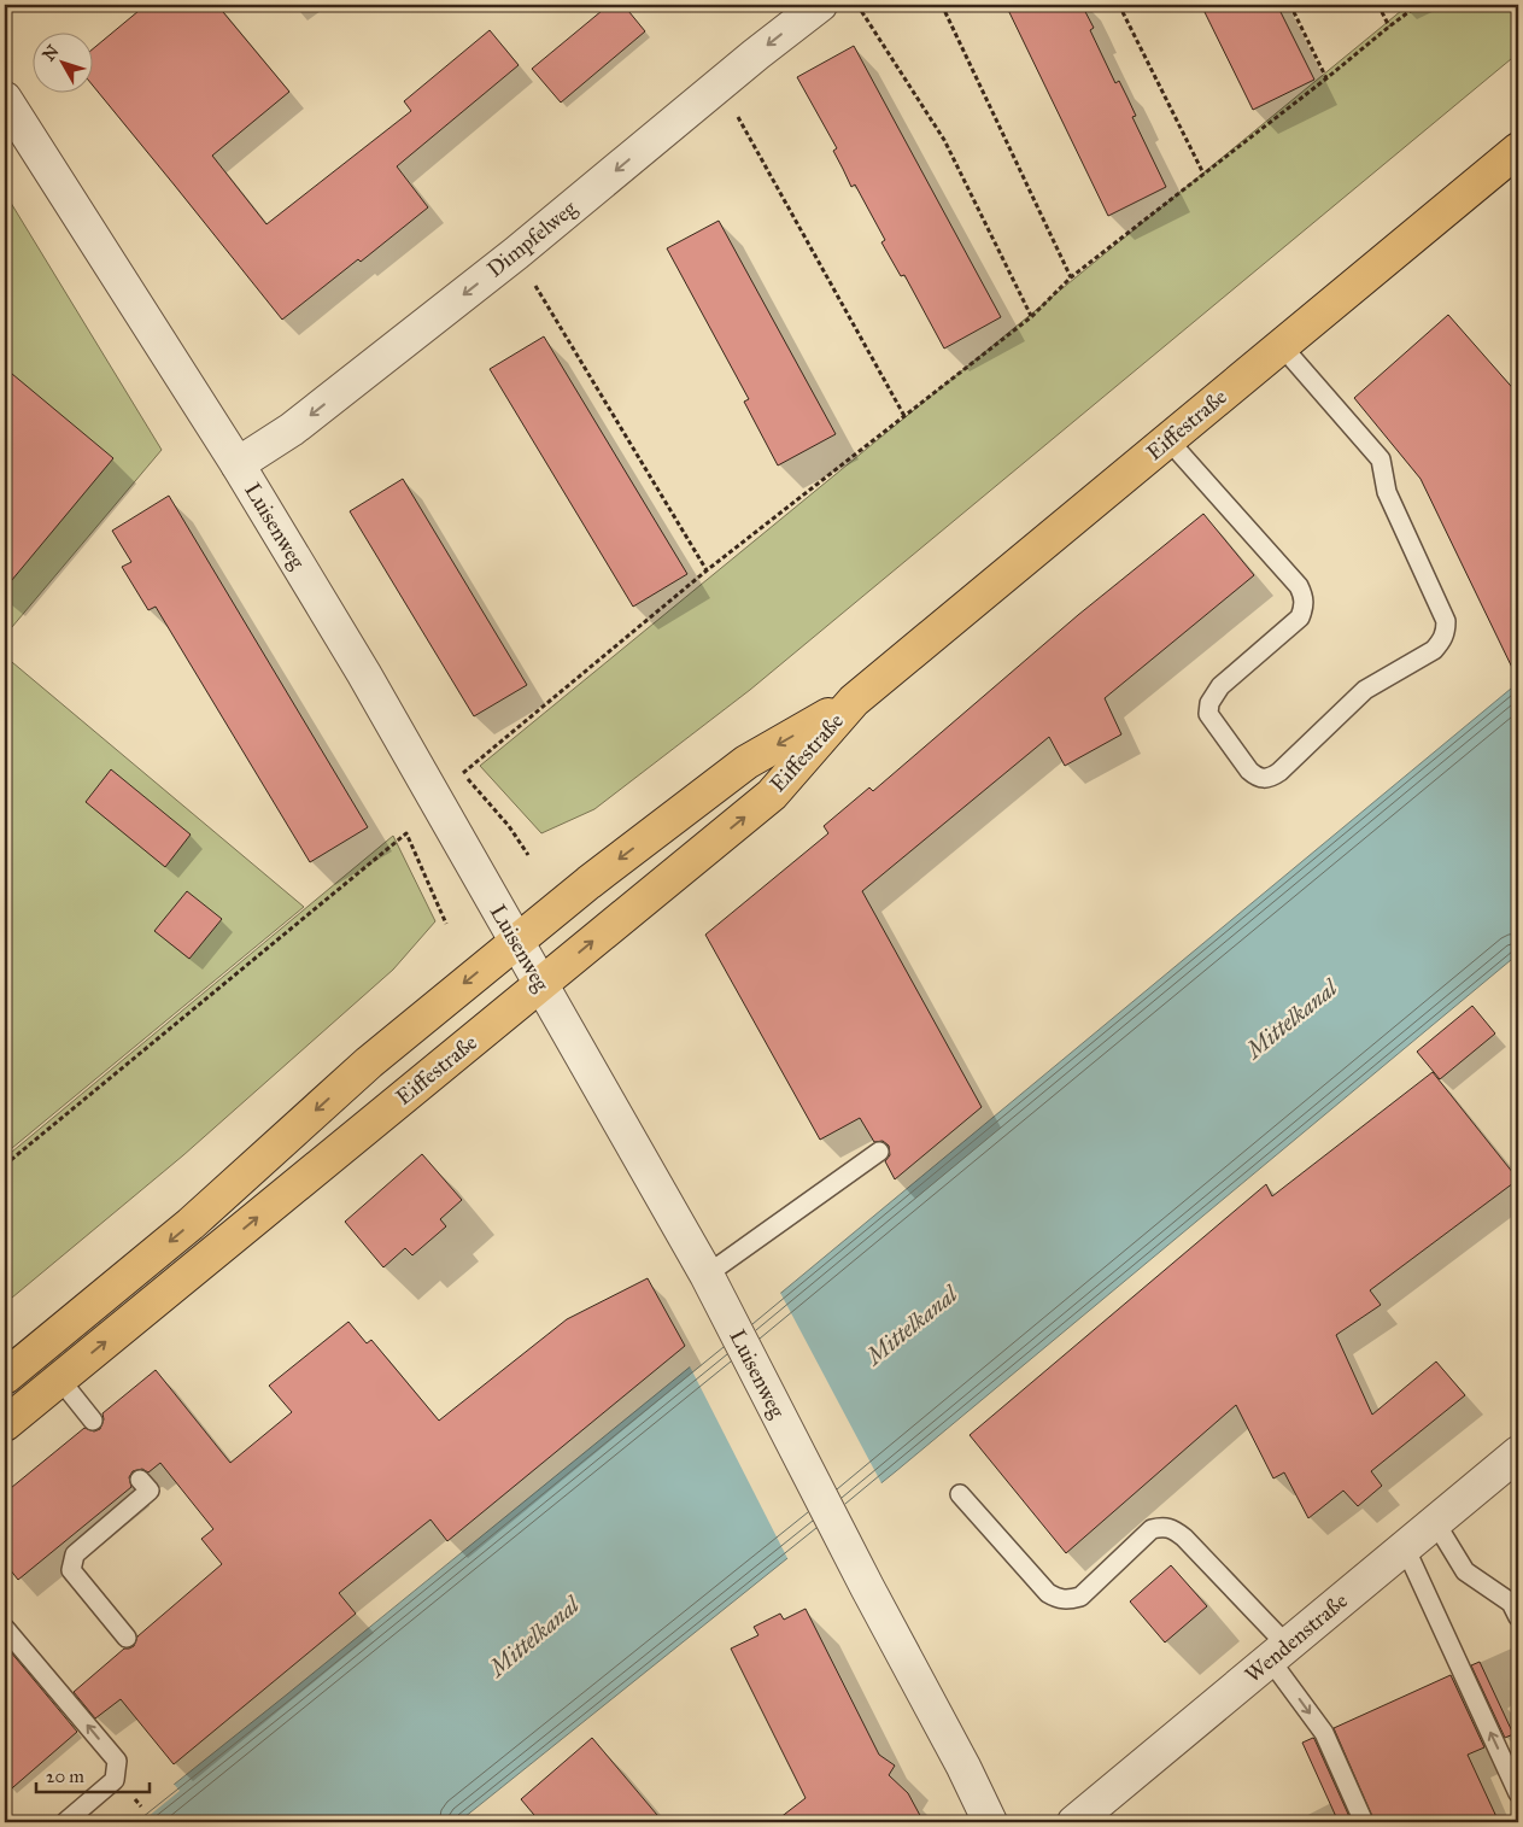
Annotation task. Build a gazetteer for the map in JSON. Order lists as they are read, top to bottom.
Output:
{
  "streets": {
    "main road": ["Eiffestraße"],
    "street": ["Dimpfelweg", "Luisenweg", "Wendenstraße"]
  },
  "crossings": [
    ["Dimpfelweg", "Luisenweg"],
    ["Eiffestraße", "Luisenweg"]
  ],
  "one_way": ["Dimpfelweg"],
  "water": ["Mittelkanal"],
  "scale_bar": "20 m",
  "north": "top left"
}
